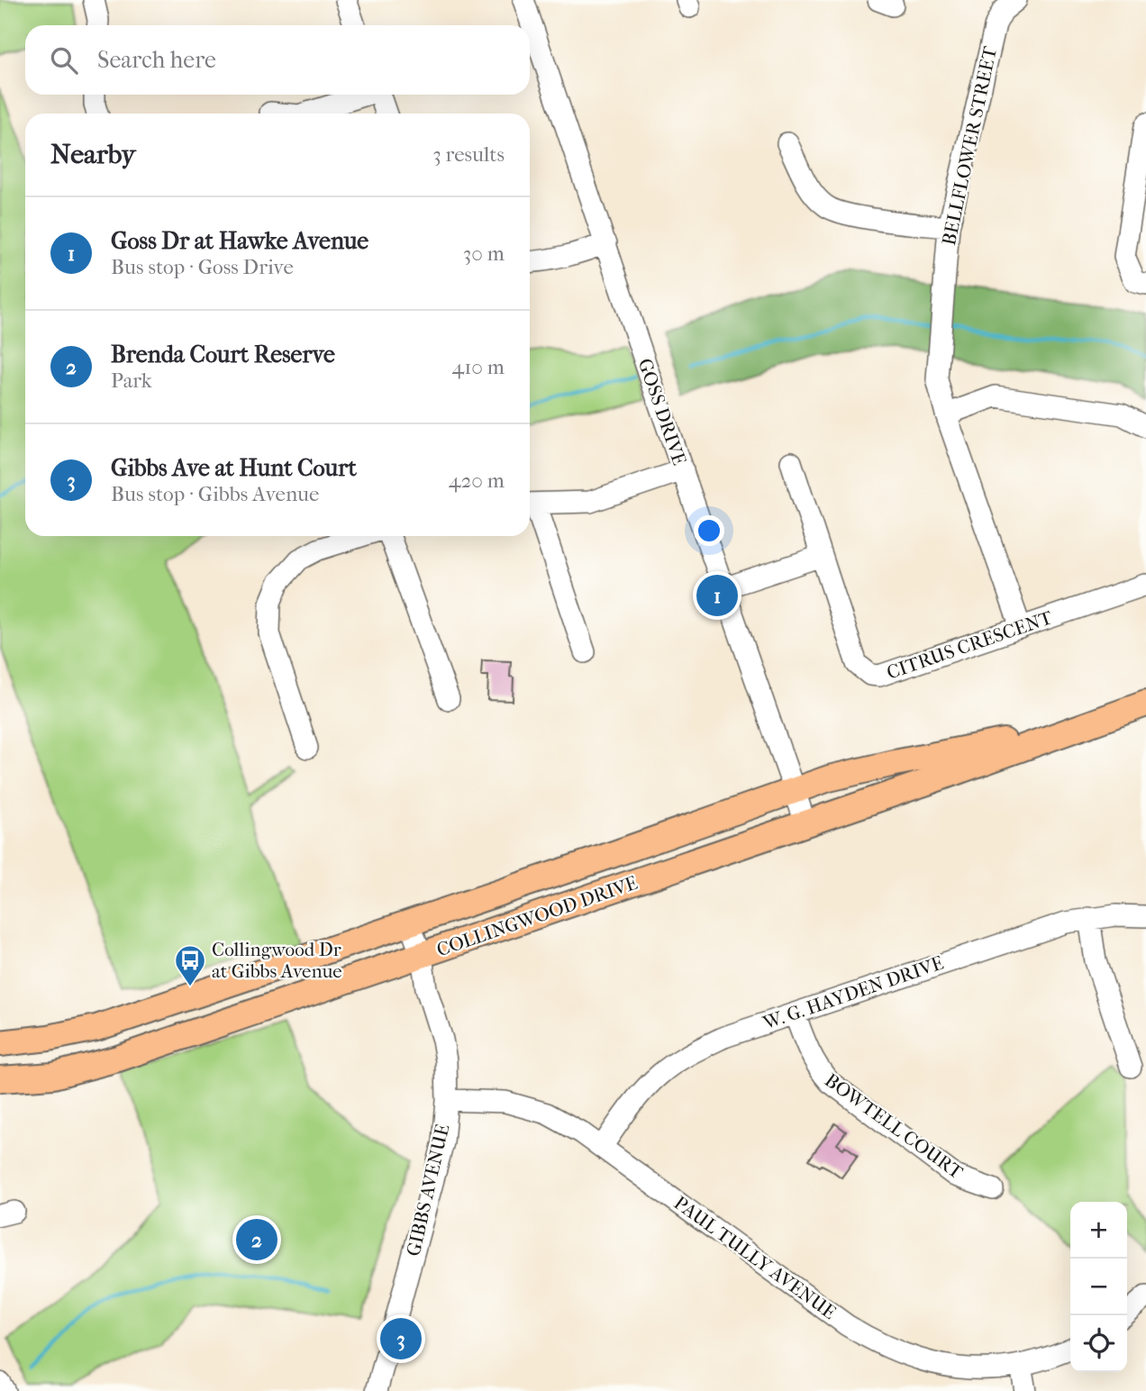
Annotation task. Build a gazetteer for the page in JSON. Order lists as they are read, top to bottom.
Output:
{
  "streets": {
    "main road": ["COLLINGWOOD DRIVE"],
    "street": [
      "BELLFLOWER STREET",
      "GOSS DRIVE",
      "CITRUS CRESCENT",
      "W. G. HAYDEN DRIVE",
      "BOWTELL COURT",
      "GIBBS AVENUE",
      "PAUL TULLY AVENUE"
    ]
  },
  "crossings": [
    ["BELLFLOWER STREET", "CITRUS CRESCENT"],
    ["GOSS DRIVE", "COLLINGWOOD DRIVE"],
    ["COLLINGWOOD DRIVE", "GIBBS AVENUE"],
    ["W. G. HAYDEN DRIVE", "BOWTELL COURT"],
    ["W. G. HAYDEN DRIVE", "PAUL TULLY AVENUE"],
    ["GIBBS AVENUE", "PAUL TULLY AVENUE"]
  ],
  "places": {
    "bus stop": ["Collingwood Dr at Gibbs Avenue"]
  },
  "page": {
    "search": "Search here",
    "heading": ["Nearby", "3 results"],
    "list": [
      {
        "mark": "1",
        "name": "Goss Dr at Hawke Avenue",
        "note": "Bus stop · Goss Drive",
        "value": "30 m"
      },
      {
        "mark": "2",
        "name": "Brenda Court Reserve",
        "note": "Park",
        "value": "410 m"
      },
      {
        "mark": "3",
        "name": "Gibbs Ave at Hunt Court",
        "note": "Bus stop · Gibbs Avenue",
        "value": "420 m"
      }
    ],
    "pins": ["1", "2", "3"],
    "map_buttons": ["+", "−"]
  }
}
